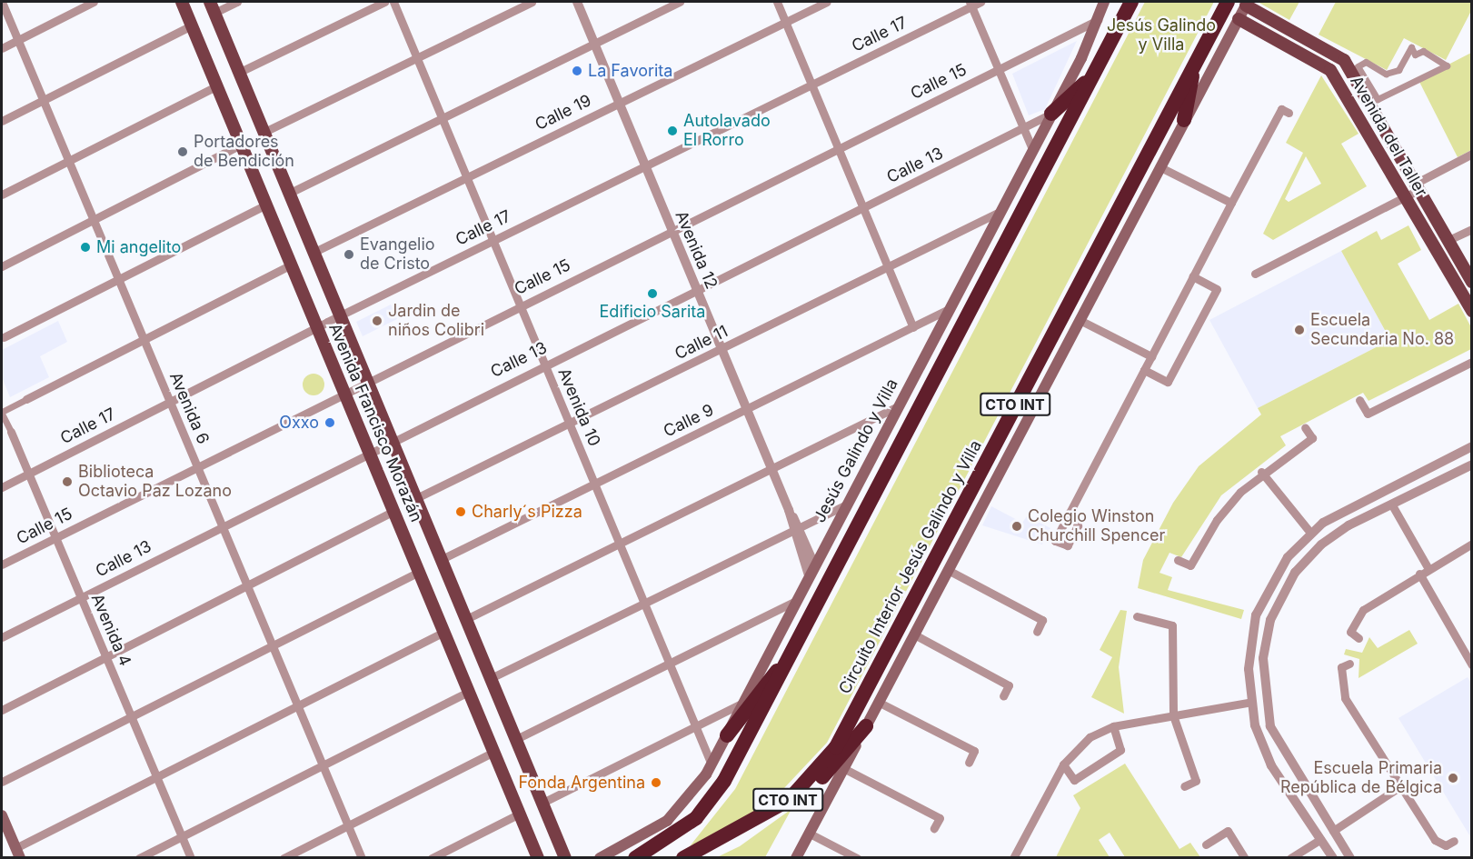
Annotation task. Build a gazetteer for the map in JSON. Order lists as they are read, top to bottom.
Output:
{
  "streets": {
    "highway": ["CTO INT", "Circuito Interior Jesús Galindo y Villa"],
    "main road": ["Avenida del Taller", "Avenida Francisco Morazán", "Jesús Galindo y Villa"],
    "street": [
      "Calle 17",
      "Calle 15",
      "Calle 19",
      "Calle 13",
      "Avenida 12",
      "Calle 11",
      "Avenida 10",
      "Avenida 6",
      "Calle 9",
      "Avenida 4"
    ]
  },
  "crossings": [
    ["Calle 17", "Avenida 12"],
    ["Calle 17", "Avenida 10"],
    ["Calle 17", "Avenida 6"],
    ["Calle 17", "Avenida Francisco Morazán"],
    ["Calle 17", "Avenida 4"],
    ["Calle 15", "Avenida 12"],
    ["Calle 15", "Avenida 10"],
    ["Calle 15", "Avenida 6"],
    ["Calle 15", "Avenida Francisco Morazán"],
    ["Calle 15", "Jesús Galindo y Villa"],
    ["Calle 15", "Avenida 4"],
    ["Calle 19", "Avenida 12"],
    ["Calle 19", "Avenida 10"],
    ["Calle 19", "Avenida Francisco Morazán"],
    ["Avenida del Taller", "CTO INT"],
    ["Calle 13", "Avenida 12"],
    ["Calle 13", "Avenida 10"],
    ["Calle 13", "Avenida 6"],
    ["Calle 13", "Avenida Francisco Morazán"],
    ["Calle 13", "Jesús Galindo y Villa"],
    ["Calle 13", "Avenida 4"],
    ["Avenida 12", "Calle 11"],
    ["Avenida 12", "Calle 9"],
    ["Avenida 12", "Jesús Galindo y Villa"],
    ["Calle 11", "Avenida 10"],
    ["Calle 11", "Avenida Francisco Morazán"],
    ["Calle 11", "Jesús Galindo y Villa"],
    ["Avenida 10", "Calle 9"],
    ["Avenida 10", "Jesús Galindo y Villa"],
    ["Calle 9", "Avenida Francisco Morazán"],
    ["Calle 9", "Jesús Galindo y Villa"]
  ],
  "parks": ["Jesús Galindo y Villa"],
  "places": [
    "La Favorita",
    "Autolavado El Rorro",
    "Portadores de Bendición",
    "Mi angelito",
    "Evangelio de Cristo",
    "Edificio Sarita",
    "Jardin de niños Colibri",
    "Escuela Secundaria No. 88",
    "Oxxo",
    "Biblioteca Octavio Paz Lozano",
    "Charly´s Pizza",
    "Colegio Winston Churchill Spencer",
    "Escuela Primaria República de Bélgica",
    "Fonda Argentina"
  ]
}
